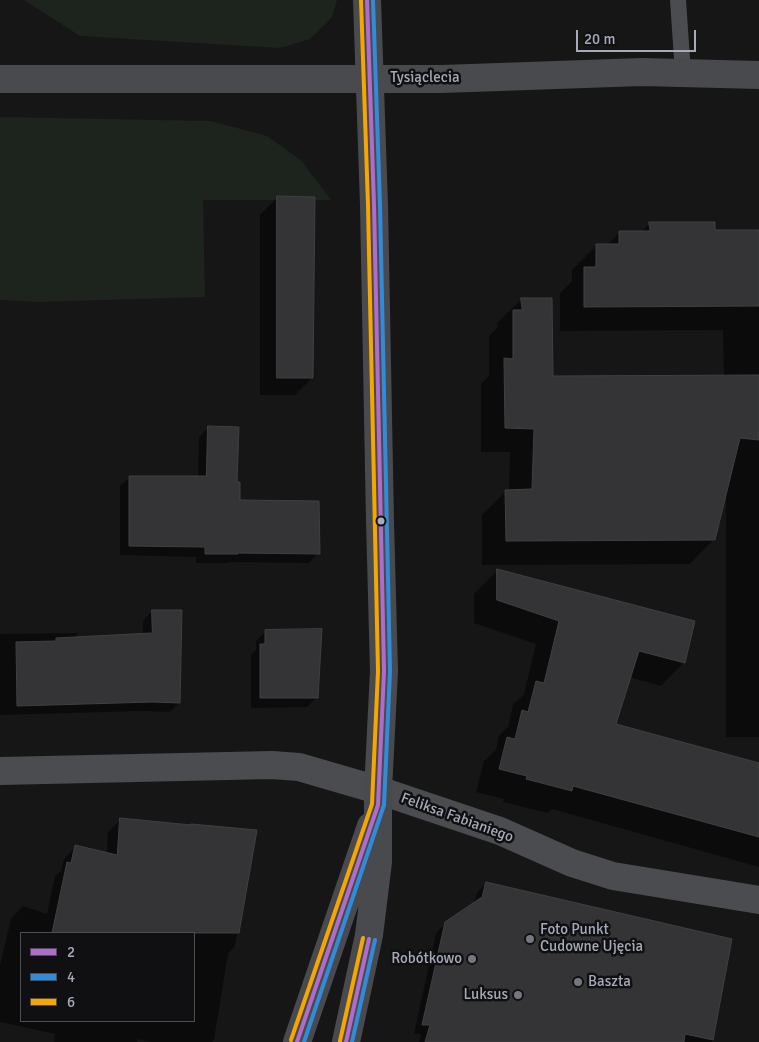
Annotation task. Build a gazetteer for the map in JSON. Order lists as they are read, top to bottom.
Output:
{
  "streets": {
    "street": ["Tysiąclecia", "Feliksa Fabianiego"]
  },
  "places": [
    "Foto Punkt Cudowne Ujęcia",
    "Robótkowo",
    "Baszta",
    "Luksus"
  ],
  "lines": ["transit line 2", "transit line 4", "transit line 6"],
  "legend": ["2", "4", "6"],
  "scale_bar": "20 m"
}
